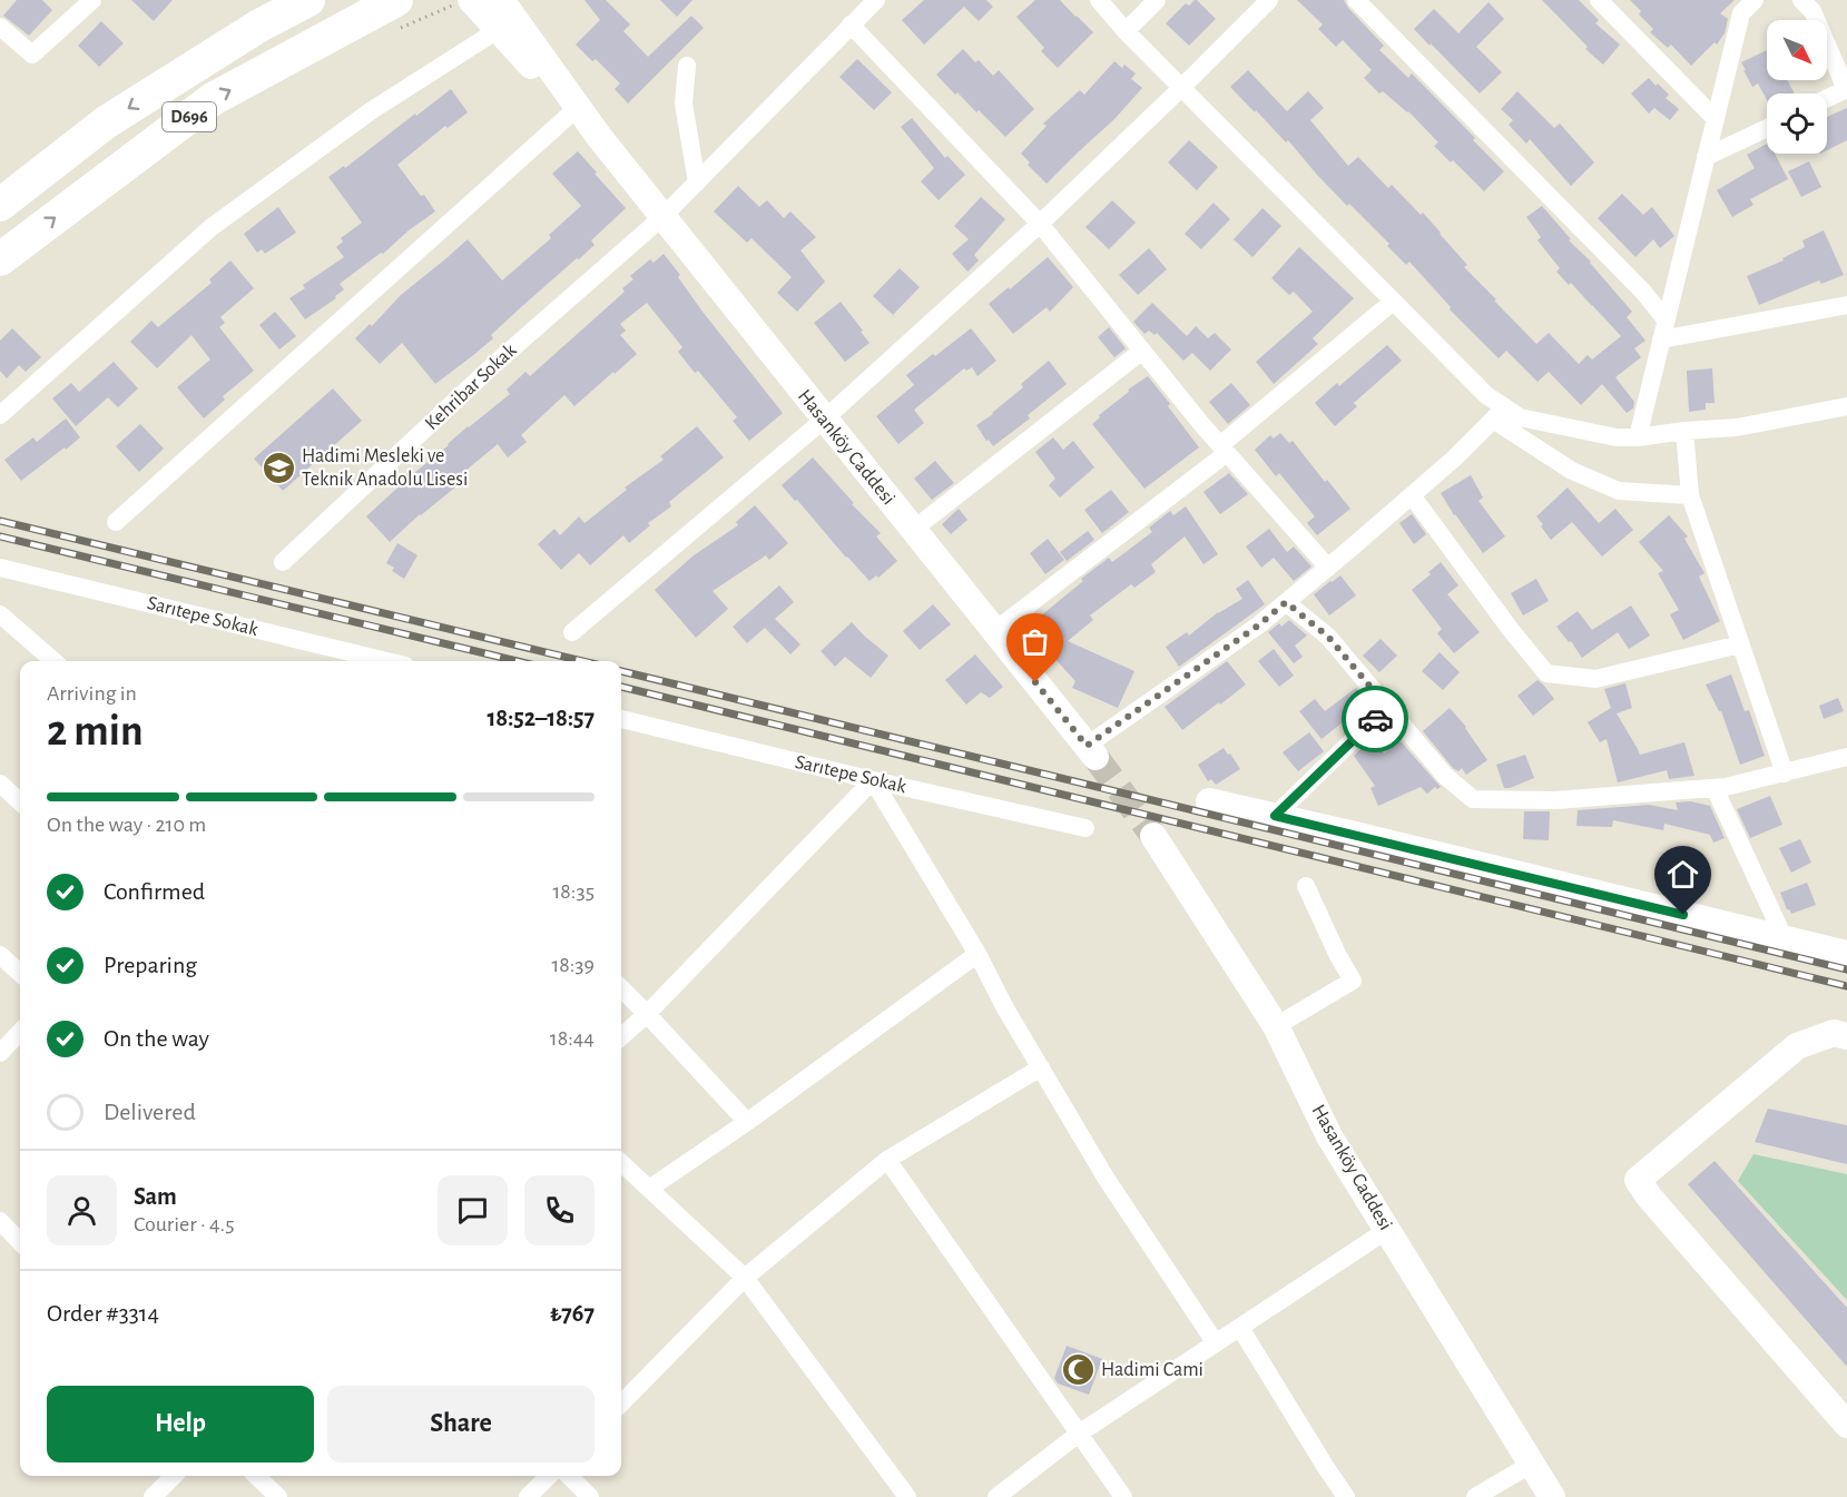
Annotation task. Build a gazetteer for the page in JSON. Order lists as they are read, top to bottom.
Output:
{
  "streets": {
    "highway": ["D696"],
    "street": ["Kehribar Sokak", "Hasanköy Caddesi", "Sarıtepe Sokak"]
  },
  "crossings": [
    ["Kehribar Sokak", "Hasanköy Caddesi"]
  ],
  "places": {
    "school or university": ["Hadimi Mesleki ve Teknik Anadolu Lisesi"],
    "mosque": ["Hadimi Cami"]
  },
  "north": "bottom right",
  "page": {
    "heading": ["2 min", "Arriving in", "18:52–18:57"],
    "panel": [
      "Sam",
      "Courier · 4.5",
      "Order #3314",
      "₺767"
    ],
    "bar": "On the way · 210 m",
    "list": [
      ["Confirmed", "18:35"],
      ["Preparing", "18:39"],
      ["On the way", "18:44"],
      "Delivered"
    ],
    "buttons": ["Help", "Share"]
  }
}
